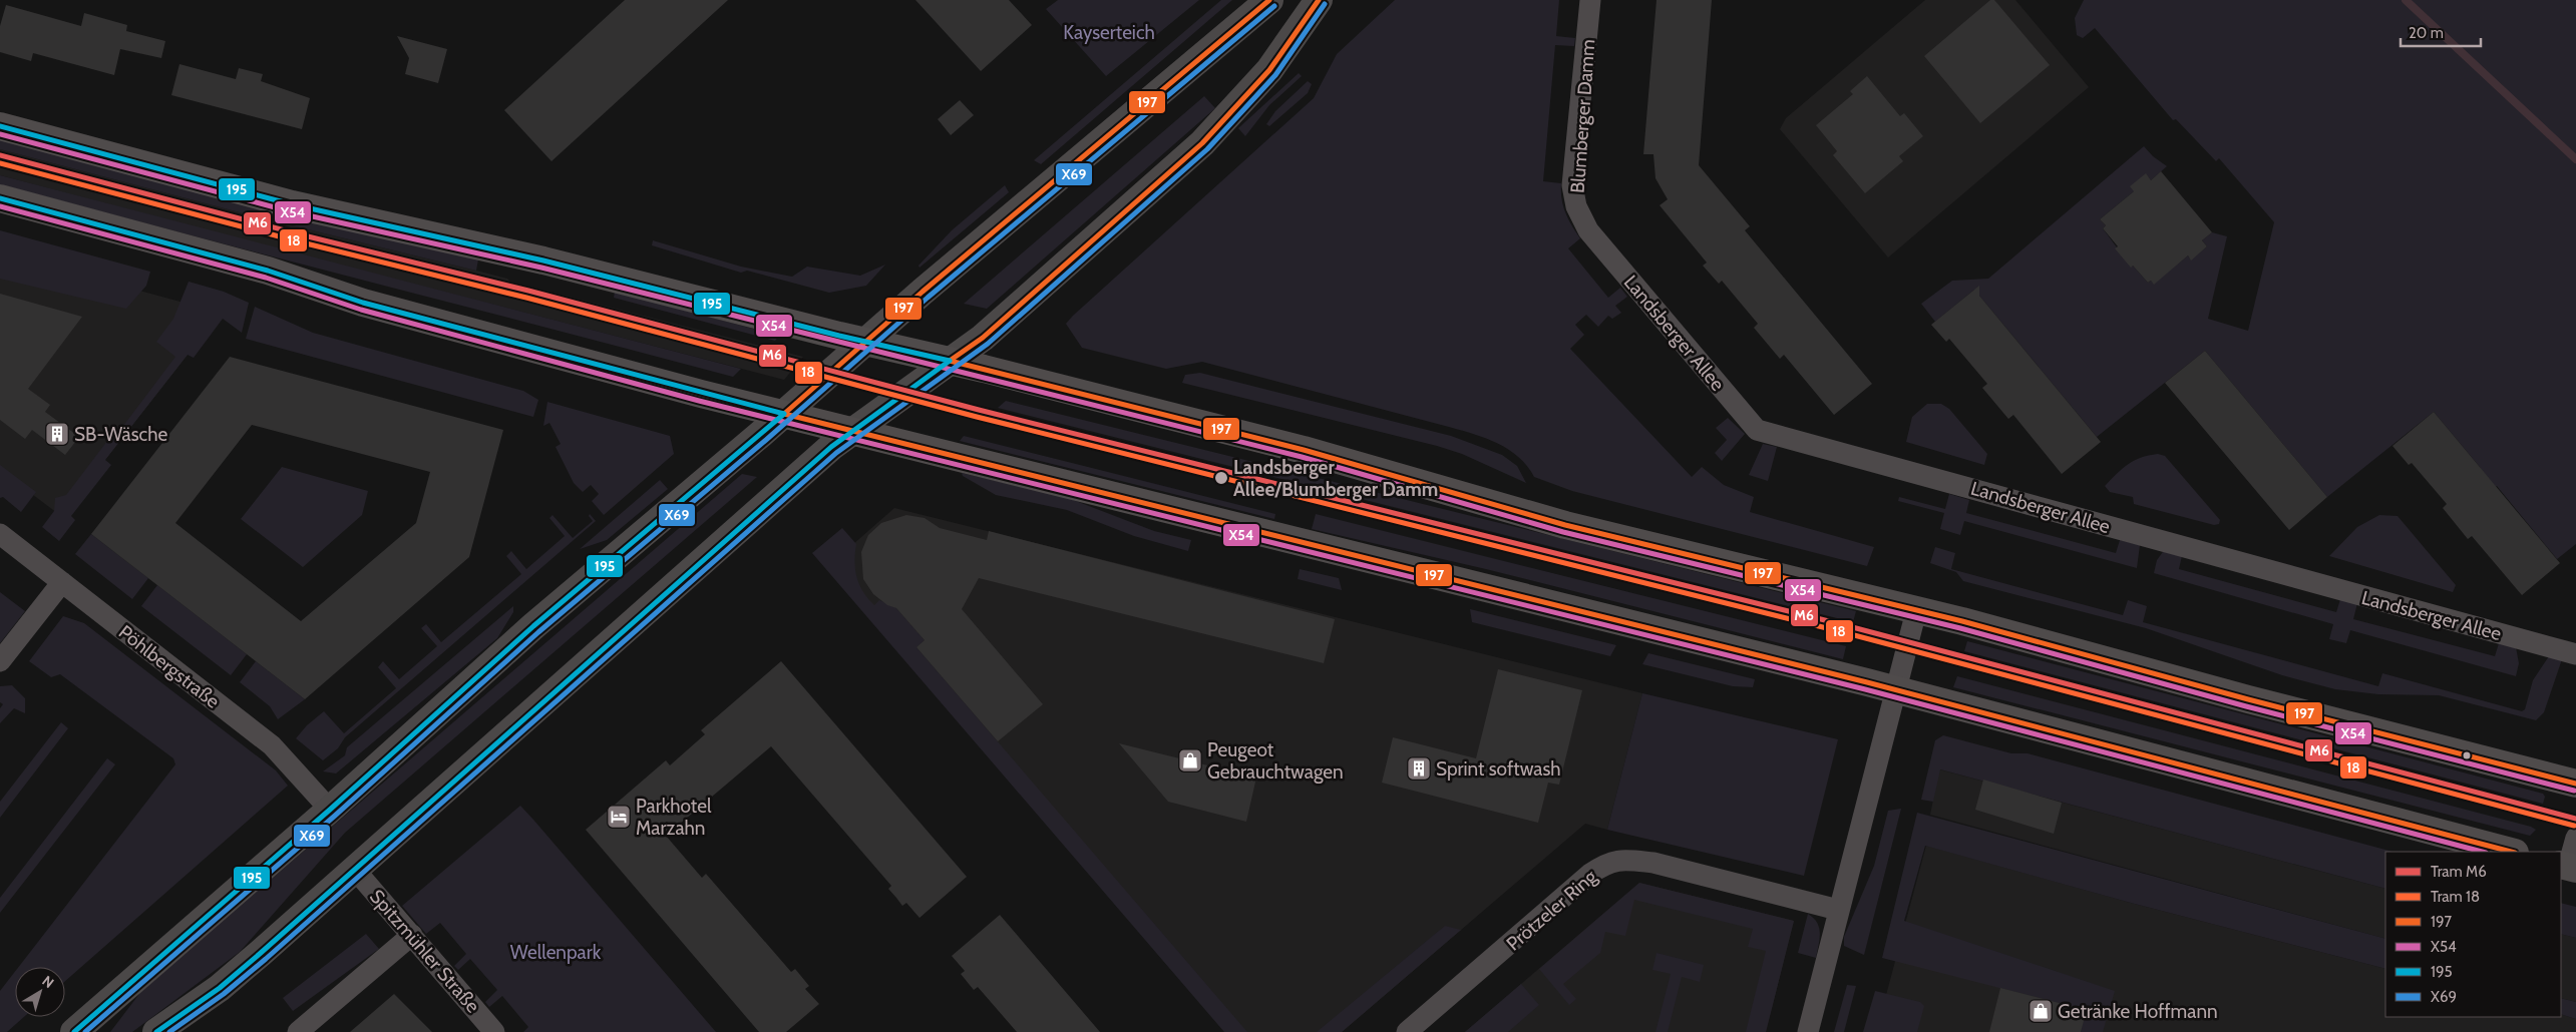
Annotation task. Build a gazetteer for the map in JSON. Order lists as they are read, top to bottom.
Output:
{
  "streets": {
    "street": [
      "Blumberger Damm",
      "Landsberger Allee",
      "Pöhlbergstraße",
      "Prötzeler Ring",
      "Spitzmühler Straße"
    ]
  },
  "crossings": [
    ["Blumberger Damm", "Landsberger Allee"]
  ],
  "parks": ["Kayserteich", "Wellenpark"],
  "places": {
    "building": ["SB-Wäsche", "Sprint softwash"],
    "other": ["Landsberger Allee/Blumberger Damm"],
    "shop": ["Peugeot Gebrauchtwagen", "Getränke Hoffmann"],
    "hotel": ["Parkhotel Marzahn"]
  },
  "lines": [
    "transit line 197",
    "transit line X69",
    "transit line 195",
    "transit line X54",
    "tram line M6",
    "tram line 18"
  ],
  "legend": [
    "Tram M6",
    "Tram 18",
    "197",
    "X54",
    "195",
    "X69"
  ],
  "scale_bar": "20 m",
  "north": "top right"
}
